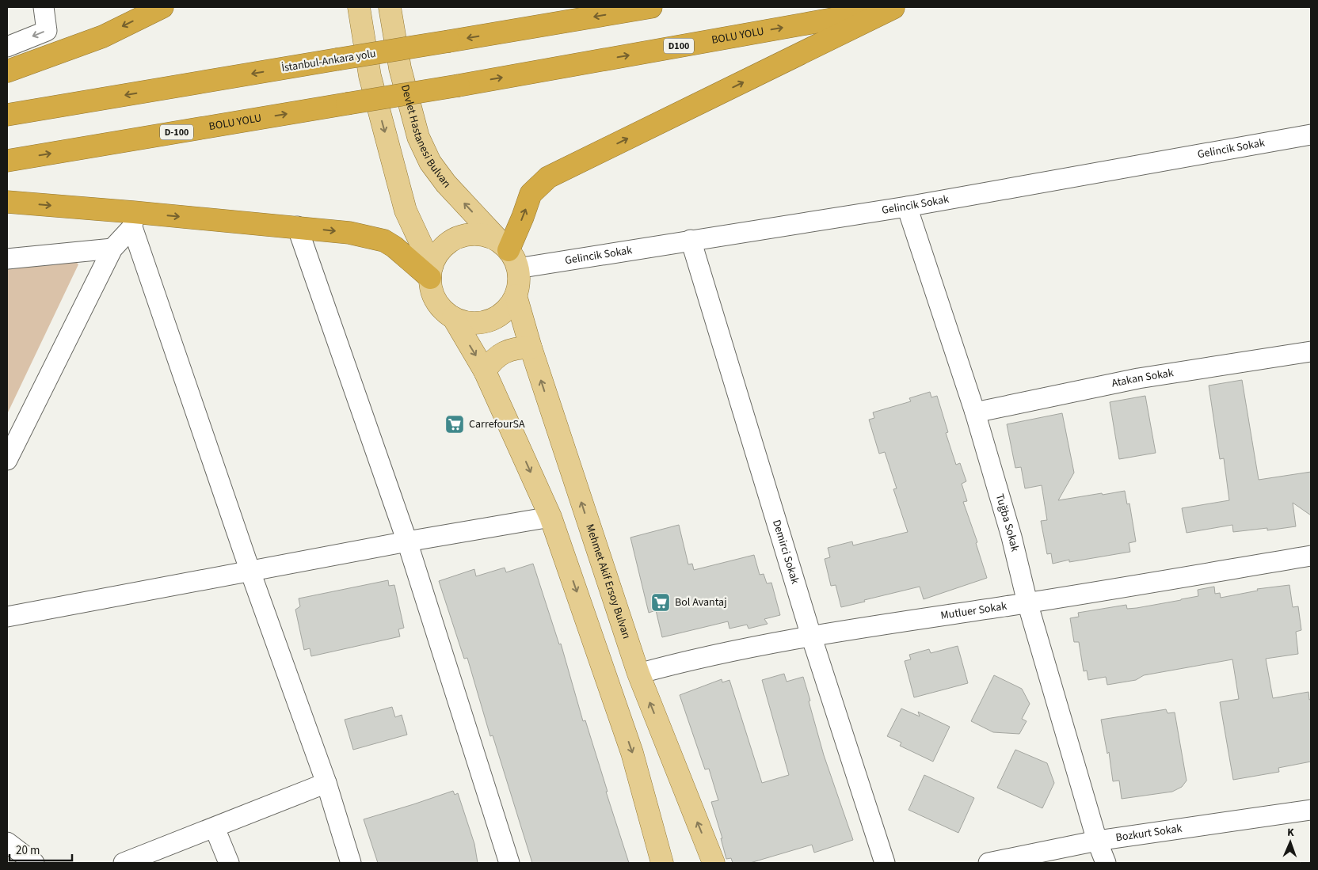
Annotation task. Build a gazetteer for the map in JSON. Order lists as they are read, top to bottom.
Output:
{
  "streets": {
    "highway": [
      "BOLU YOLU",
      "D100",
      "İstanbul-Ankara yolu",
      "D-100"
    ],
    "main road": ["Devlet Hastanesi Bulvarı", "Mehmet Akif Ersoy Bulvarı"],
    "street": [
      "Gelincik Sokak",
      "Atakan Sokak",
      "Tuğba Sokak",
      "Demirci Sokak",
      "Mutluer Sokak",
      "Bozkurt Sokak"
    ]
  },
  "crossings": [
    ["Devlet Hastanesi Bulvarı", "Gelincik Sokak"],
    ["Devlet Hastanesi Bulvarı", "Mehmet Akif Ersoy Bulvarı"],
    ["Gelincik Sokak", "Tuğba Sokak"],
    ["Gelincik Sokak", "Demirci Sokak"],
    ["Gelincik Sokak", "Mehmet Akif Ersoy Bulvarı"],
    ["Atakan Sokak", "Tuğba Sokak"],
    ["Tuğba Sokak", "Mutluer Sokak"],
    ["Tuğba Sokak", "Bozkurt Sokak"],
    ["Demirci Sokak", "Mutluer Sokak"],
    ["Mehmet Akif Ersoy Bulvarı", "Mutluer Sokak"]
  ],
  "places": {
    "supermarket": ["CarrefourSA", "Bol Avantaj"]
  },
  "scale_bar": "20 m",
  "north": "top"
}
